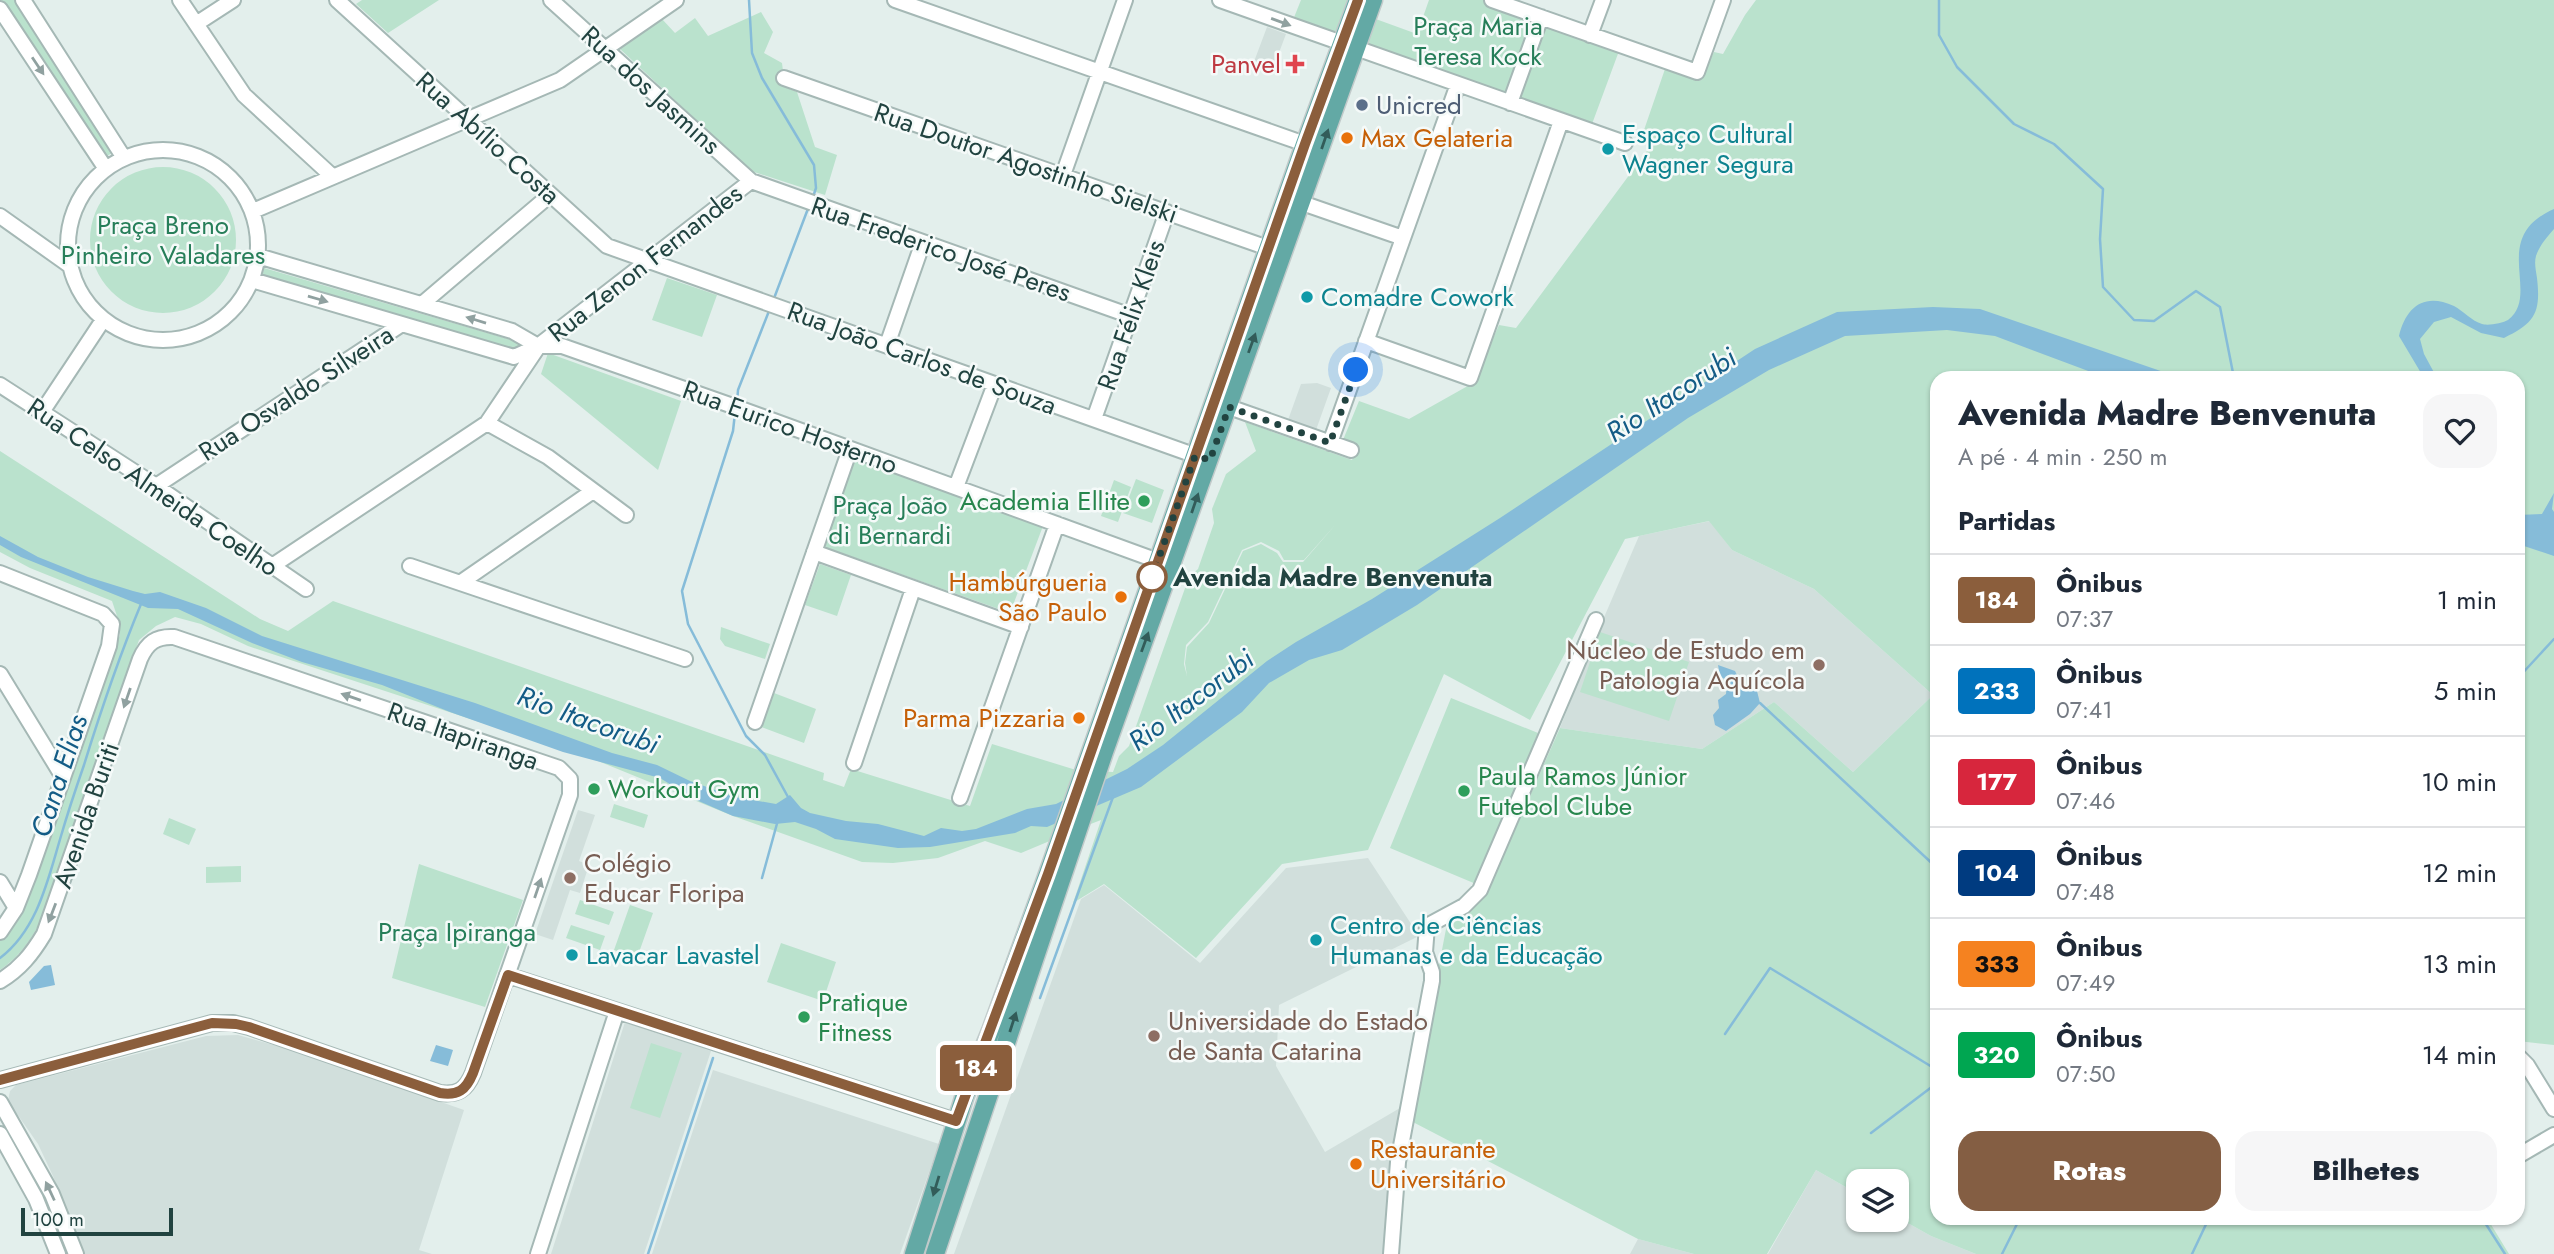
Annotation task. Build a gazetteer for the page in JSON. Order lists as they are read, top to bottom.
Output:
{
  "streets": {
    "street": [
      "Rua dos Jasmins",
      "Rua Abílio Costa",
      "Rua Doutor Agostinho Sielski",
      "Rua Frederico José Peres",
      "Rua Zenon Fernandes",
      "Rua Félix Kleis",
      "Rua João Carlos de Souza",
      "Rua Osvaldo Silveira",
      "Rua Eurico Hosterno",
      "Rua Celso Almeida Coelho",
      "Rua Itapiranga",
      "Avenida Buriti"
    ]
  },
  "crossings": [
    ["Rua dos Jasmins", "Rua Frederico José Peres"],
    ["Rua dos Jasmins", "Rua Zenon Fernandes"],
    ["Rua Abílio Costa", "Rua Zenon Fernandes"],
    ["Rua Abílio Costa", "Rua João Carlos de Souza"],
    ["Rua Doutor Agostinho Sielski", "Rua Félix Kleis"],
    ["Rua Frederico José Peres", "Rua Zenon Fernandes"],
    ["Rua Frederico José Peres", "Rua Félix Kleis"],
    ["Rua Zenon Fernandes", "Rua João Carlos de Souza"],
    ["Rua Zenon Fernandes", "Rua Eurico Hosterno"],
    ["Rua Félix Kleis", "Rua João Carlos de Souza"],
    ["Rua Osvaldo Silveira", "Rua Celso Almeida Coelho"],
    ["Rua Itapiranga", "Avenida Buriti"]
  ],
  "water": ["Rio Itacorubi", "Cana Elias"],
  "parks": [
    "Praça Maria Teresa Kock",
    "Praça Breno Pinheiro Valadares",
    "Praça João di Bernardi",
    "Praça Ipiranga"
  ],
  "places": {
    "health": ["Panvel"],
    "other": [
      "Unicred",
      "Max Gelateria",
      "Espaço Cultural Wagner Segura",
      "Comadre Cowork",
      "Academia Ellite",
      "Avenida Madre Benvenuta",
      "Hambúrgueria São Paulo",
      "Núcleo de Estudo em Patologia Aquícola",
      "Parma Pizzaria",
      "Workout Gym",
      "Paula Ramos Júnior Futebol Clube",
      "Colégio Educar Floripa",
      "Centro de Ciências Humanas e da Educação",
      "Lavacar Lavastel",
      "Pratique Fitness",
      "Universidade do Estado de Santa Catarina",
      "Restaurante Universitário"
    ]
  },
  "lines": ["bus line 184"],
  "scale_bar": "100 m",
  "page": {
    "on_map": "184",
    "heading": [
      ["Avenida Madre Benvenuta", "A pé · 4 min · 250 m"],
      "Partidas"
    ],
    "list": [
      {
        "mark": "184",
        "name": "Ônibus",
        "note": "07:37",
        "value": "1 min"
      },
      {
        "mark": "233",
        "name": "Ônibus",
        "note": "07:41",
        "value": "5 min"
      },
      {
        "mark": "177",
        "name": "Ônibus",
        "note": "07:46",
        "value": "10 min"
      },
      {
        "mark": "104",
        "name": "Ônibus",
        "note": "07:48",
        "value": "12 min"
      },
      {
        "mark": "333",
        "name": "Ônibus",
        "note": "07:49",
        "value": "13 min"
      },
      {
        "mark": "320",
        "name": "Ônibus",
        "note": "07:50",
        "value": "14 min"
      }
    ],
    "buttons": ["Rotas", "Bilhetes"],
    "scale": "100 m"
  }
}
